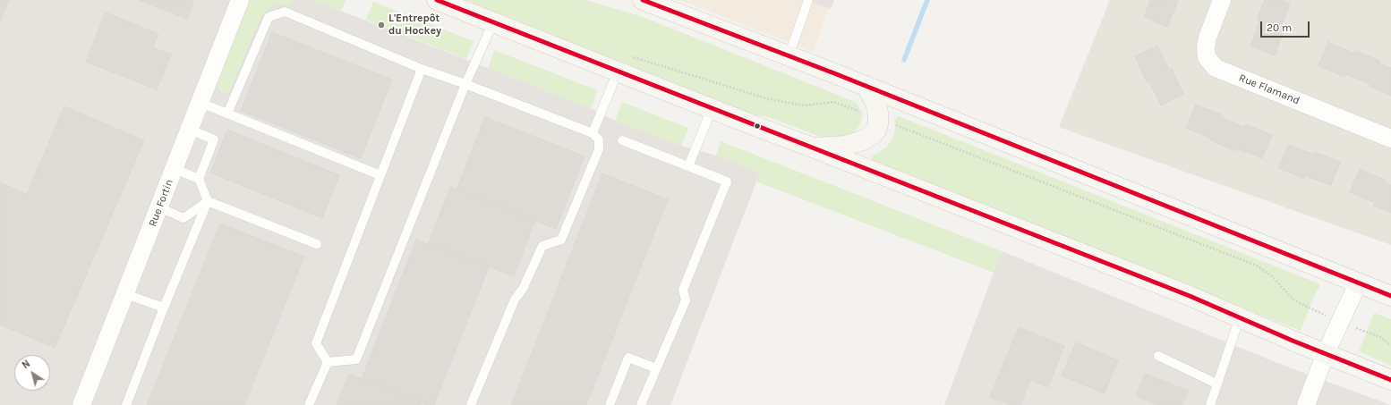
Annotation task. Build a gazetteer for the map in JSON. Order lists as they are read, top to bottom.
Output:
{
  "streets": {
    "street": ["Rue Flamand", "Rue Fortin"]
  },
  "places": ["L'Entrepôt du Hockey"],
  "scale_bar": "20 m",
  "north": "top left"
}
